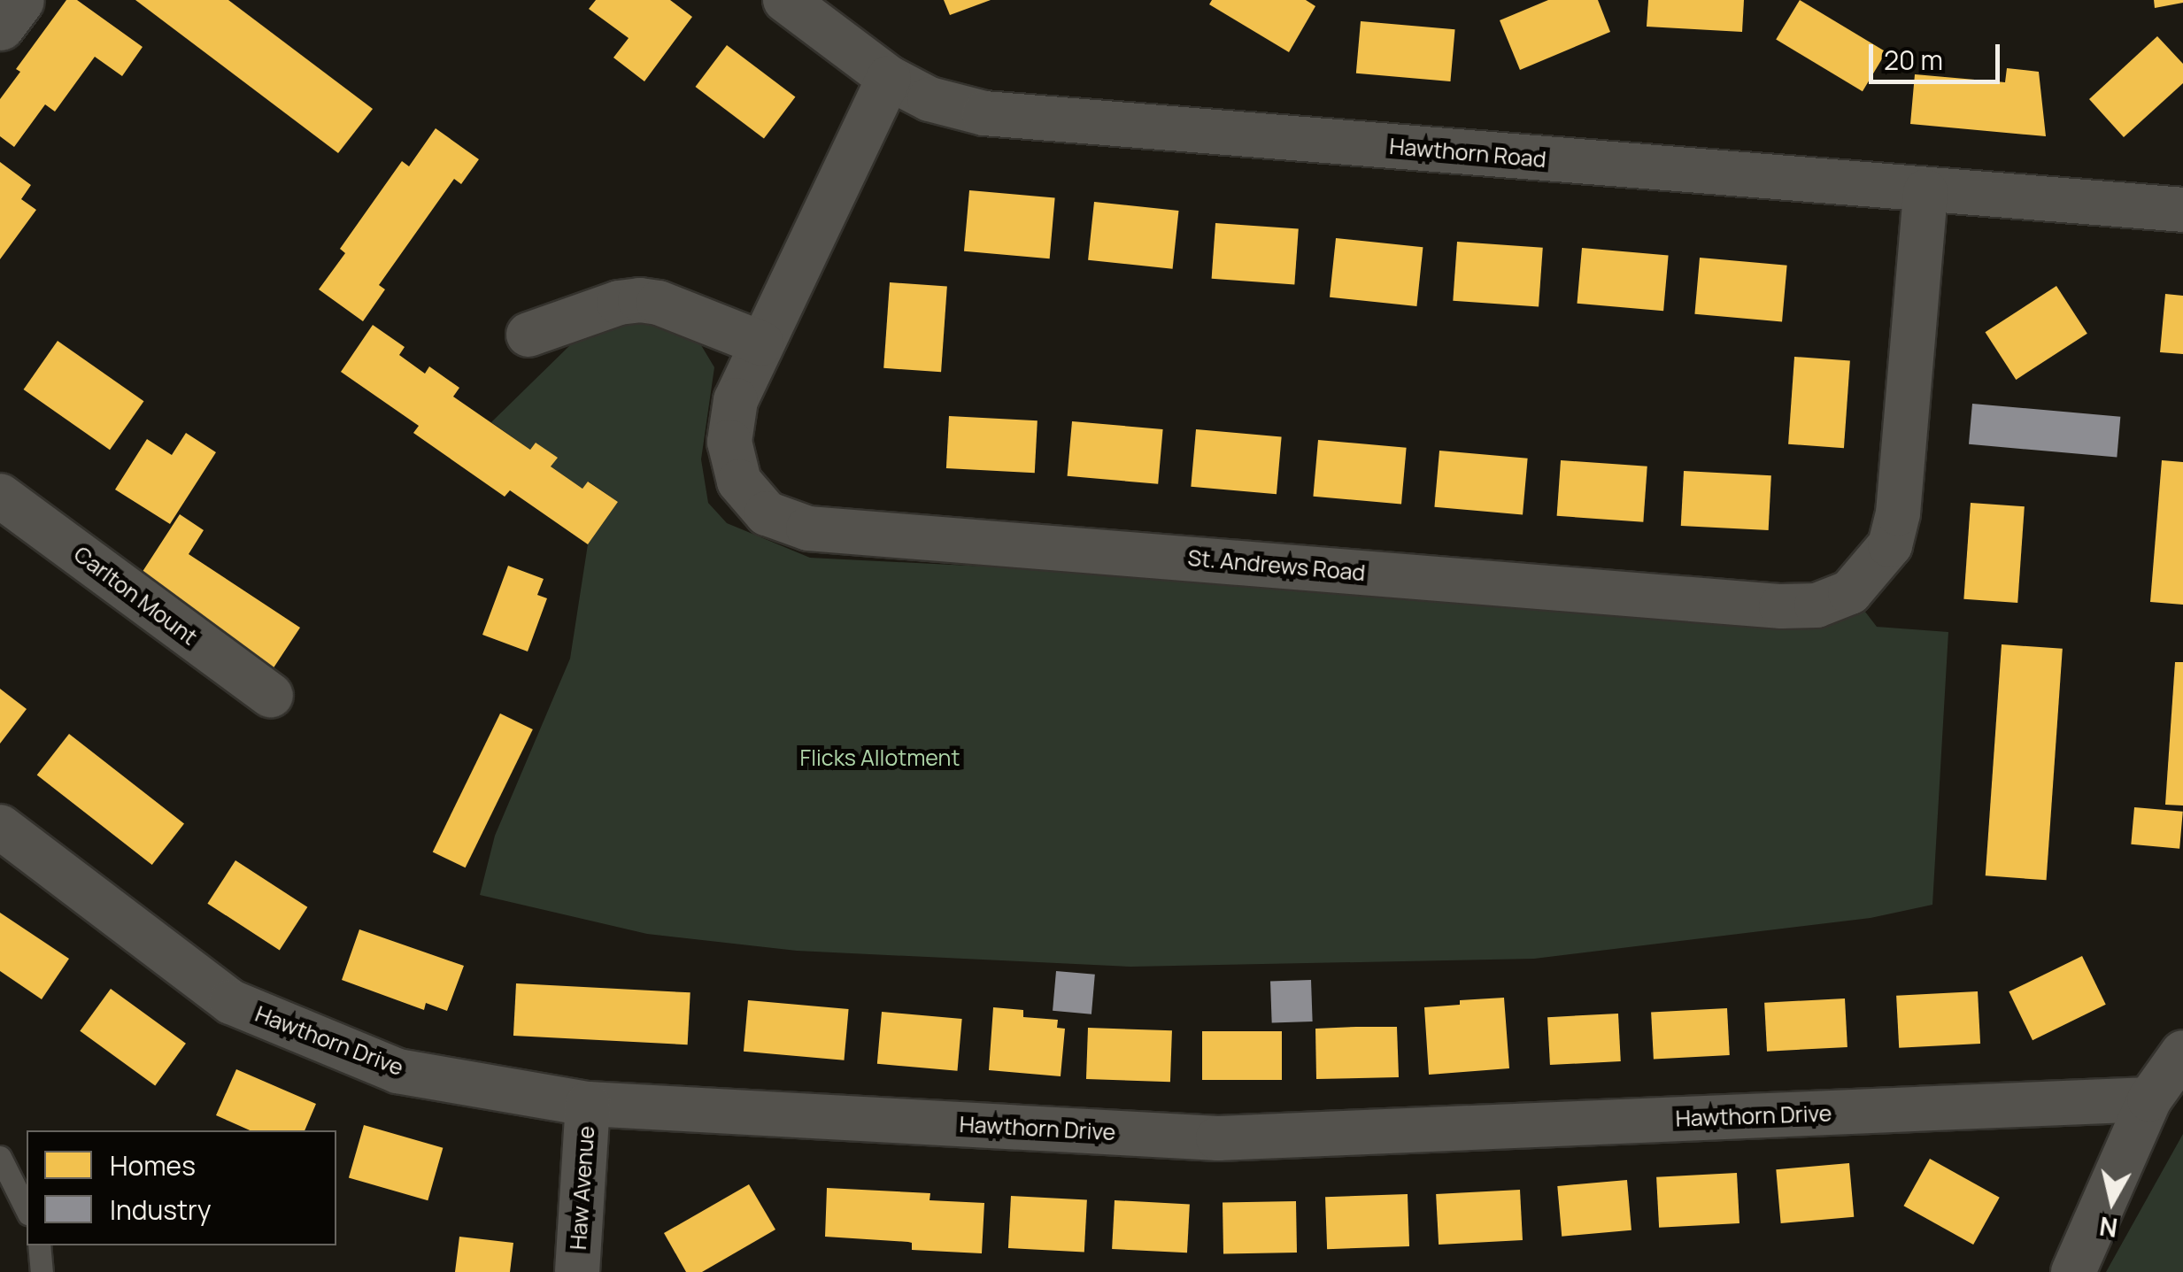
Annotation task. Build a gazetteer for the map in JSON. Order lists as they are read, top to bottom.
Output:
{
  "streets": {
    "street": [
      "Hawthorn Road",
      "St. Andrews Road",
      "Carlton Mount",
      "Hawthorn Drive",
      "Haw Avenue"
    ]
  },
  "crossings": [
    ["Hawthorn Road", "St. Andrews Road"],
    ["Hawthorn Drive", "Haw Avenue"]
  ],
  "parks": ["Flicks Allotment"],
  "legend": ["Homes", "Industry"],
  "scale_bar": "20 m",
  "north": "bottom"
}
